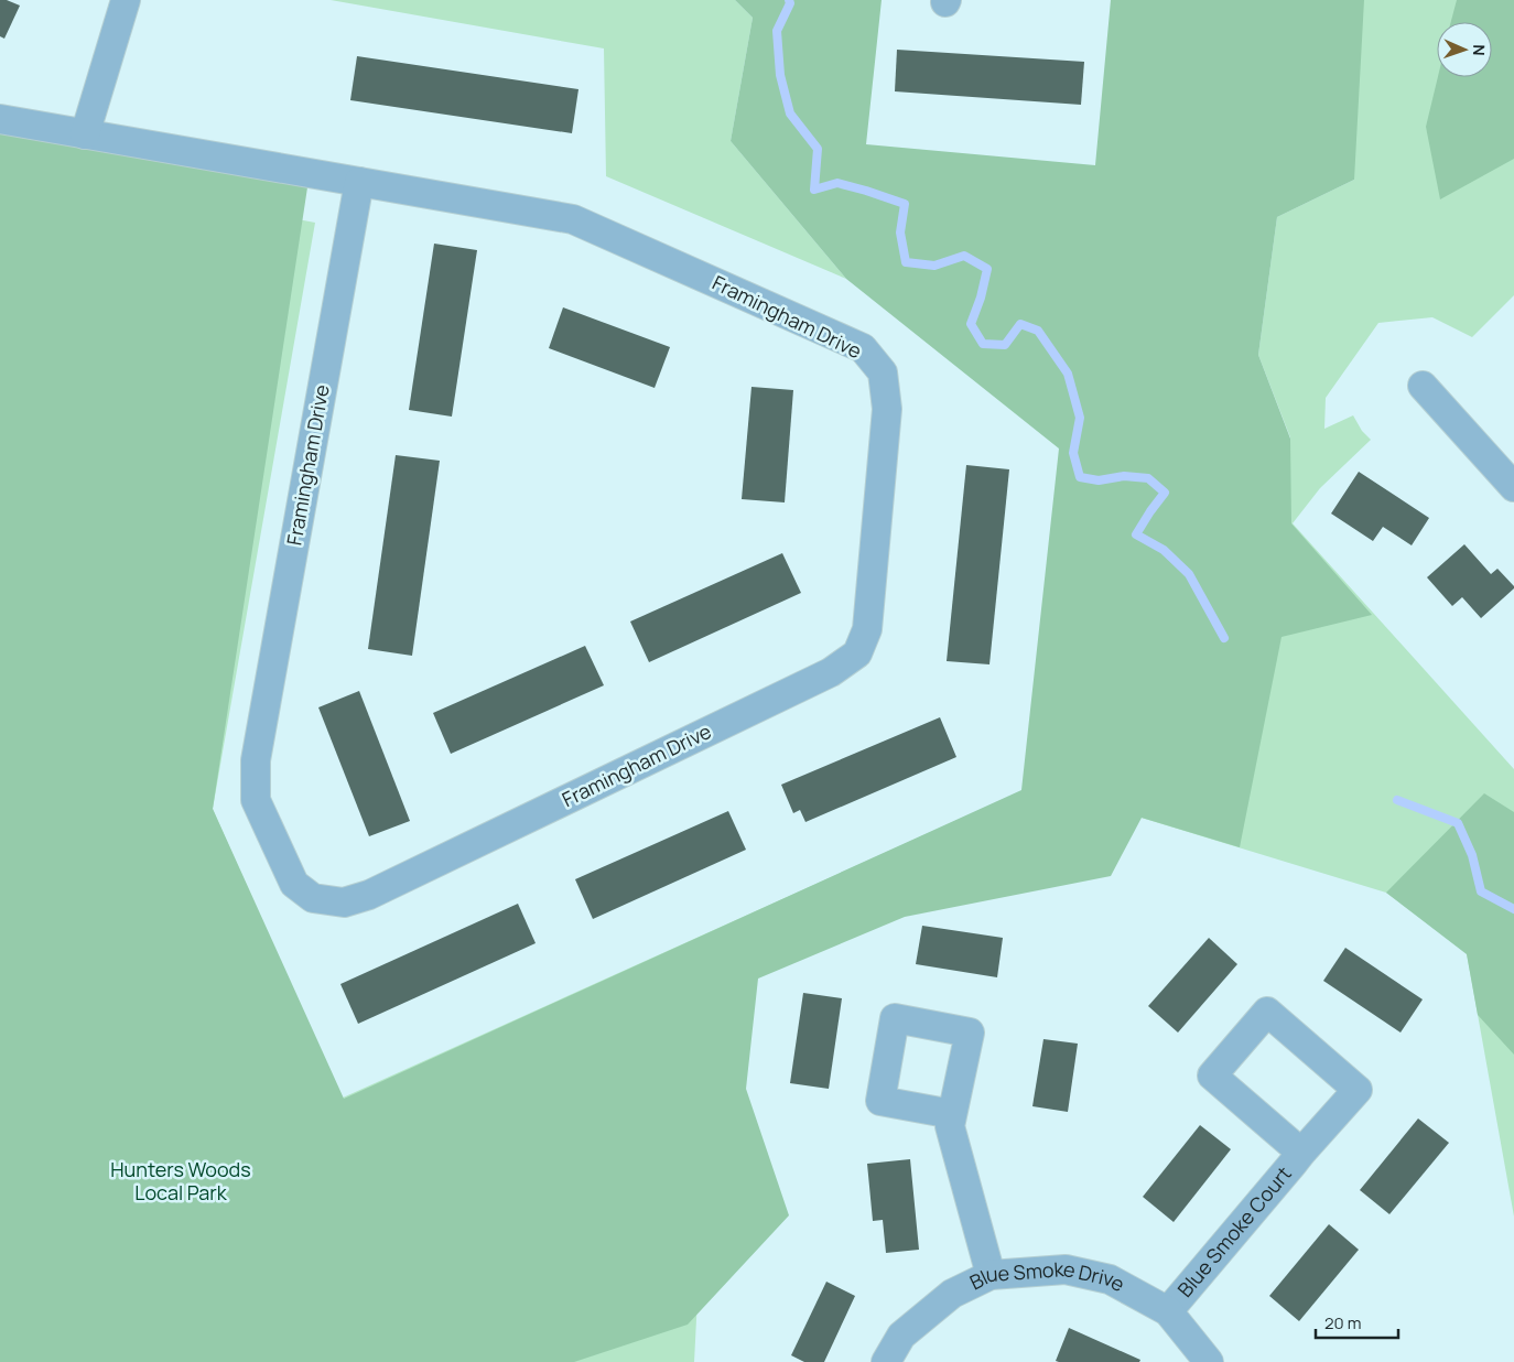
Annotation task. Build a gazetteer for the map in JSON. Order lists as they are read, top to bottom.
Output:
{
  "streets": {
    "street": ["Framingham Drive", "Blue Smoke Court", "Blue Smoke Drive"]
  },
  "crossings": [
    ["Blue Smoke Court", "Blue Smoke Drive"]
  ],
  "parks": ["Hunters Woods Local Park"],
  "scale_bar": "20 m",
  "north": "right"
}
